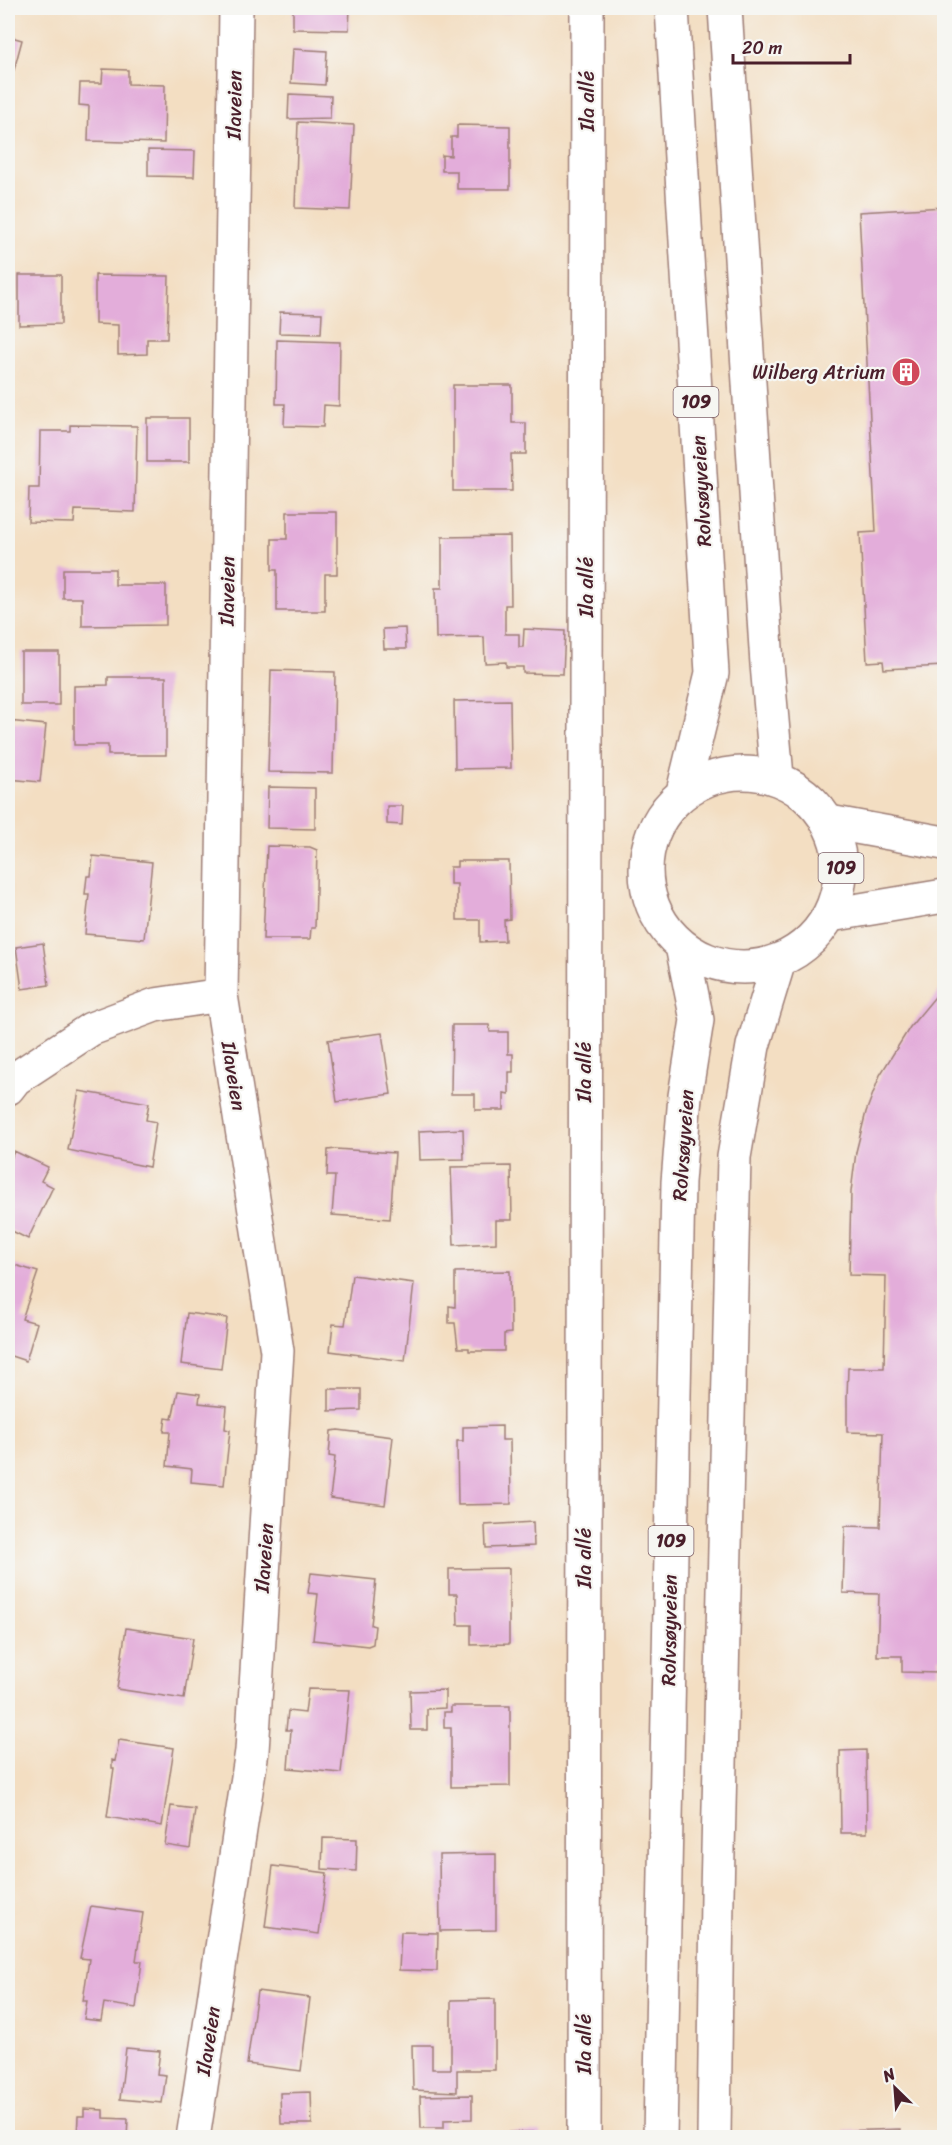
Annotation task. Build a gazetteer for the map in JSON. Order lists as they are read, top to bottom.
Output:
{
  "streets": {
    "street": [
      "Ila allé",
      "Ilaveien",
      "109",
      "Rolvsøyveien"
    ]
  },
  "crossings": [
    ["109", "Rolvsøyveien"]
  ],
  "places": {
    "building": ["Wilberg Atrium"]
  },
  "scale_bar": "20 m",
  "north": "top left"
}
